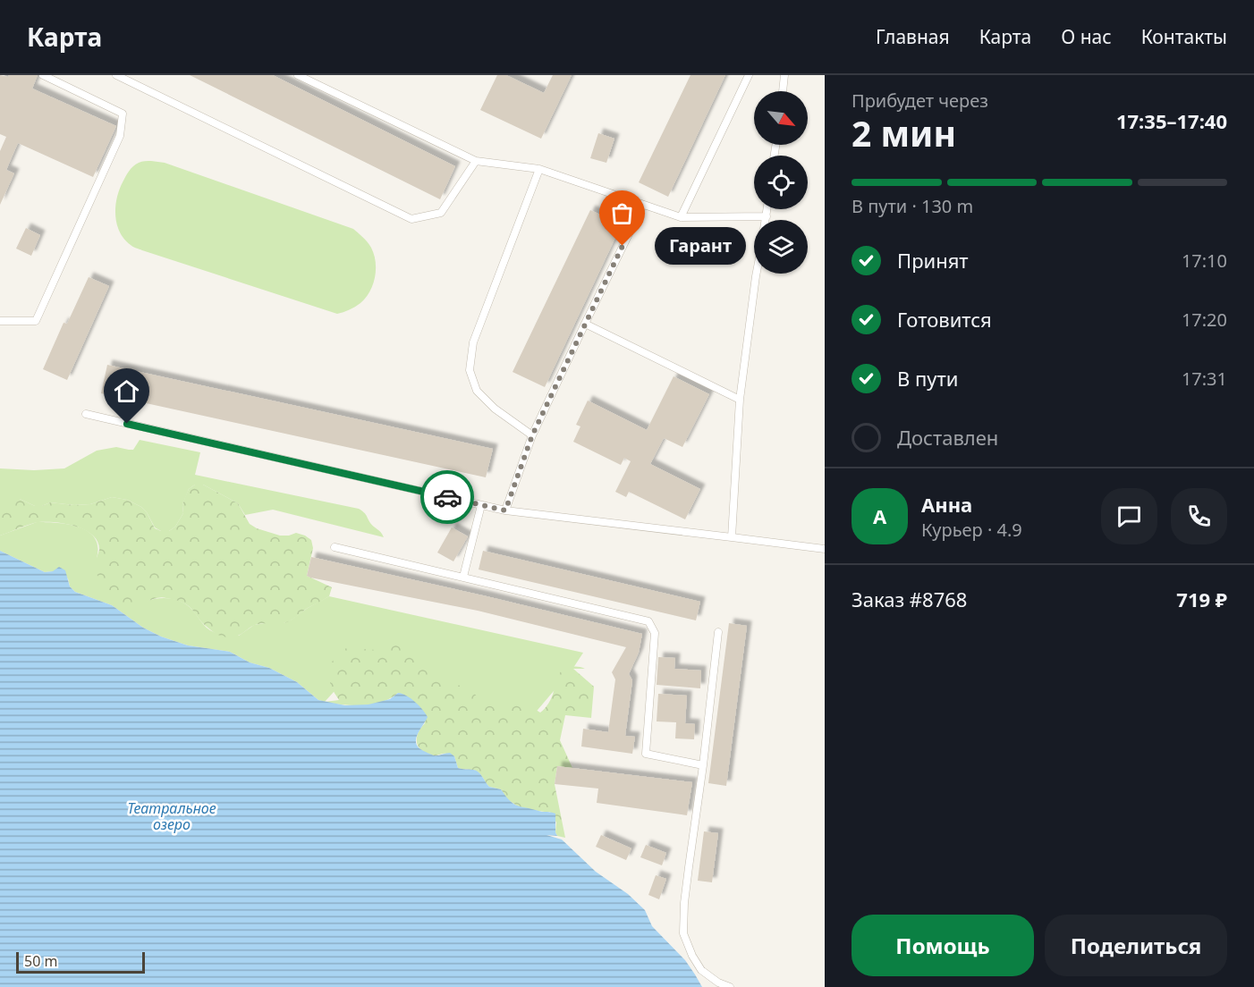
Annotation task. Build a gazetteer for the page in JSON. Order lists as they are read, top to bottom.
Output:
{
  "water": ["Театральное озеро"],
  "places": ["Гарант"],
  "scale_bar": "50 m",
  "north": "bottom right",
  "page": {
    "header": "Карта",
    "nav": [
      "Главная",
      "Карта",
      "О нас",
      "Контакты"
    ],
    "heading": ["2 мин", "Прибудет через", "17:35–17:40"],
    "panel": [
      "Анна",
      "Курьер · 4.9",
      "Заказ #8768",
      "719 ₽"
    ],
    "bar": "В пути · 130 m",
    "bubble": "Гарант",
    "list": [
      ["Принят", "17:10"],
      ["Готовится", "17:20"],
      ["В пути", "17:31"],
      "Доставлен"
    ],
    "round": "А",
    "buttons": ["Помощь", "Поделиться"],
    "scale": "50 m"
  }
}
